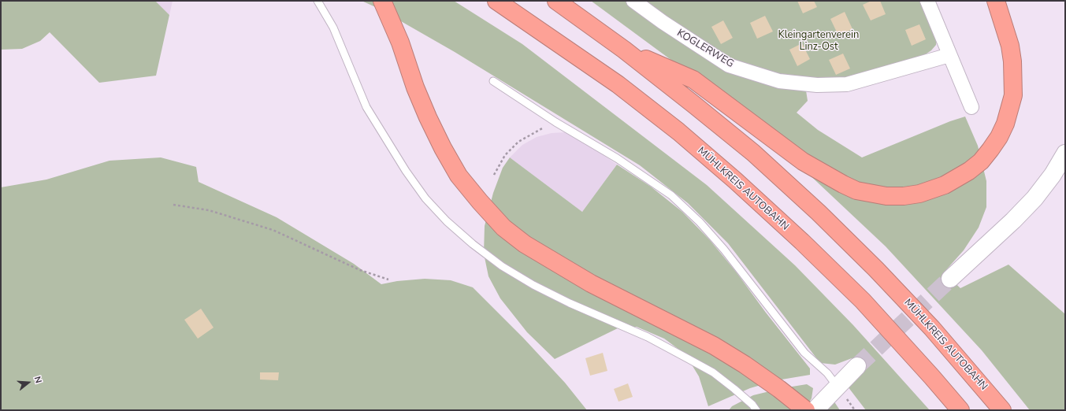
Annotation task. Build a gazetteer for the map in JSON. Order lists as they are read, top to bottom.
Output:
{
  "streets": {
    "highway": ["MÜHLKREIS AUTOBAHN"],
    "street": ["KOGLERWEG"]
  },
  "parks": ["Kleingartenverein Linz-Ost"],
  "north": "right"
}
